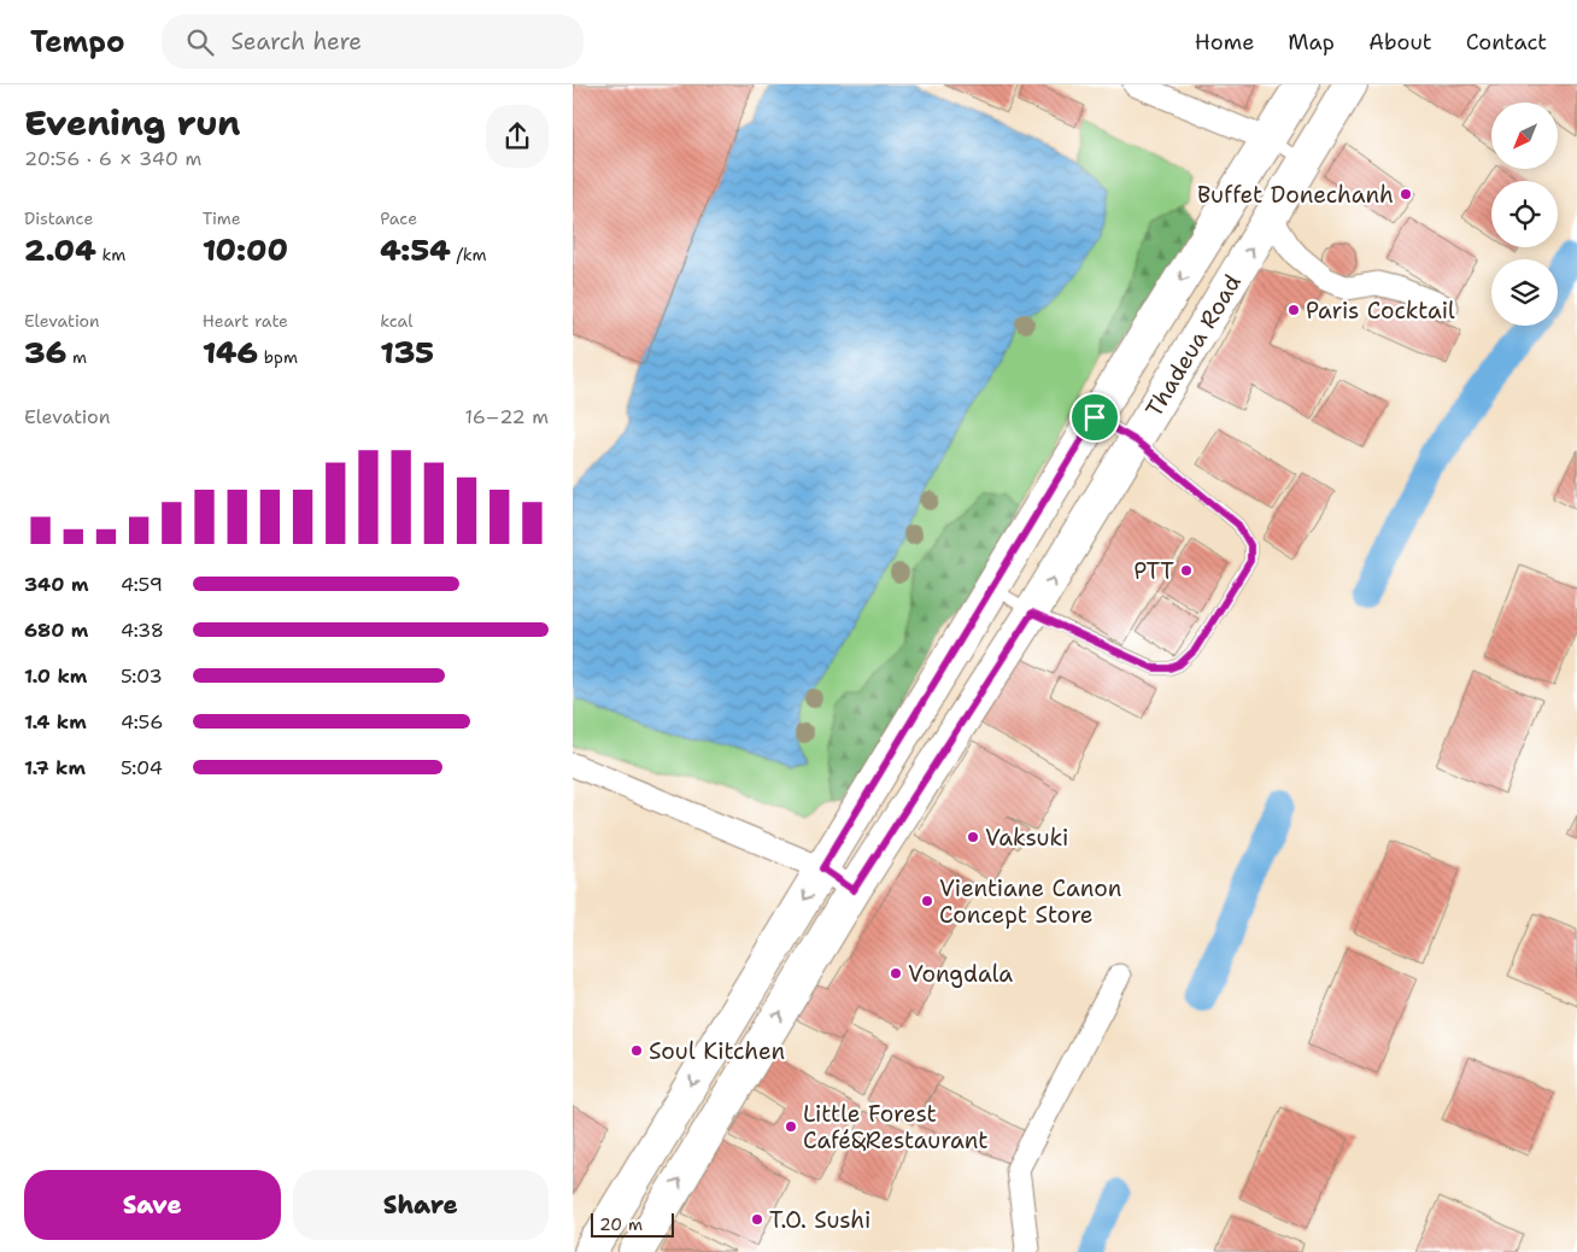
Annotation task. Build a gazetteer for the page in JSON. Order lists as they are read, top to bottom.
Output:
{
  "streets": {
    "main road": ["Thadeua Road"]
  },
  "places": [
    "Buffet Donechanh",
    "Paris Cocktail",
    "PTT",
    "Vaksuki",
    "Vientiane Canon Concept Store",
    "Vongdala",
    "Soul Kitchen",
    "Little Forest Café&Restaurant",
    "T.O. Sushi"
  ],
  "scale_bar": "20 m",
  "north": "bottom left",
  "page": {
    "header": "Tempo",
    "search": "Search here",
    "nav": [
      "Home",
      "Map",
      "About",
      "Contact"
    ],
    "heading": ["Evening run", "20:56 · 6 × 340 m"],
    "stats": [
      ["Distance", "2.04 km"],
      ["Time", "10:00"],
      ["Pace", "4:54 /km"],
      ["Elevation", "36 m"],
      ["Heart rate", "146 bpm"],
      ["kcal", "135"]
    ],
    "chart": ["Elevation", "16–22 m"],
    "list": [
      {
        "name": "340 m",
        "note": "4:59"
      },
      {
        "name": "680 m",
        "note": "4:38"
      },
      {
        "name": "1.0 km",
        "note": "5:03"
      },
      {
        "name": "1.4 km",
        "note": "4:56"
      },
      {
        "name": "1.7 km",
        "note": "5:04"
      }
    ],
    "buttons": ["Save", "Share"],
    "scale": "20 m"
  }
}
